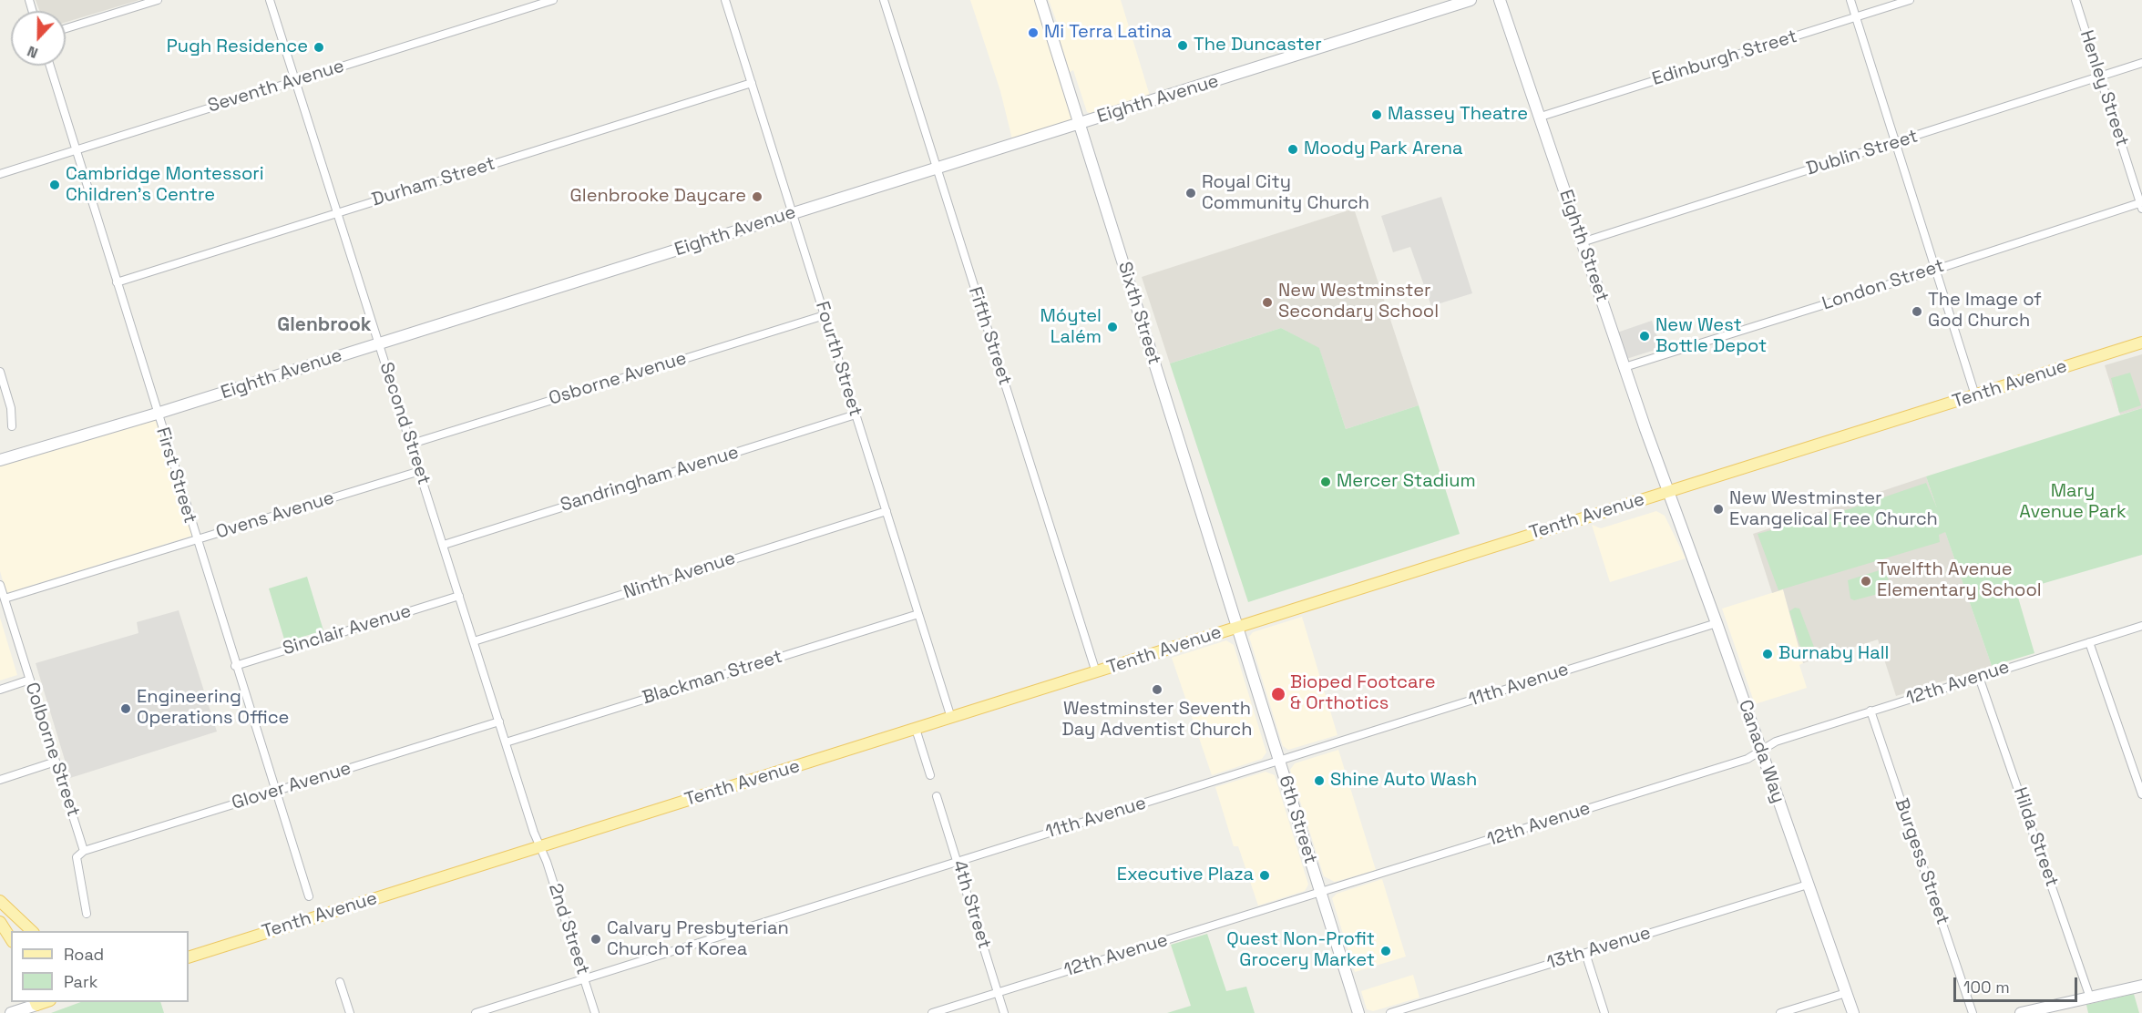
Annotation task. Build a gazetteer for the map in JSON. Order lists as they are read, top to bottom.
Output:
{
  "streets": {
    "main road": ["Tenth Avenue"],
    "street": [
      "Edinburgh Street",
      "Seventh Avenue",
      "Henley Street",
      "Eighth Avenue",
      "Dublin Street",
      "Durham Street",
      "Eighth Street",
      "London Street",
      "Sixth Street",
      "Fifth Street",
      "Fourth Street",
      "Osborne Avenue",
      "Second Street",
      "First Street",
      "Sandringham Avenue",
      "Ovens Avenue",
      "Ninth Avenue",
      "Sinclair Avenue",
      "Blackman Street",
      "12th Avenue",
      "11th Avenue",
      "Colborne Street",
      "Canada Way",
      "Glover Avenue",
      "6th Street",
      "Hilda Street",
      "Burgess Street",
      "4th Street",
      "2nd Street",
      "13th Avenue"
    ]
  },
  "crossings": [
    ["Edinburgh Street", "Eighth Street"],
    ["Seventh Avenue", "Second Street"],
    ["Seventh Avenue", "First Street"],
    ["Henley Street", "Dublin Street"],
    ["Henley Street", "London Street"],
    ["Eighth Avenue", "Sixth Street"],
    ["Eighth Avenue", "Fifth Street"],
    ["Eighth Avenue", "Fourth Street"],
    ["Eighth Avenue", "Second Street"],
    ["Eighth Avenue", "First Street"],
    ["Dublin Street", "Eighth Street"],
    ["Durham Street", "Fourth Street"],
    ["Durham Street", "Second Street"],
    ["Durham Street", "First Street"],
    ["Eighth Street", "London Street"],
    ["Eighth Street", "Tenth Avenue"],
    ["Eighth Street", "Canada Way"],
    ["Sixth Street", "Tenth Avenue"],
    ["Sixth Street", "6th Street"],
    ["Fifth Street", "Tenth Avenue"],
    ["Fourth Street", "Osborne Avenue"],
    ["Fourth Street", "Tenth Avenue"],
    ["Fourth Street", "Sandringham Avenue"],
    ["Fourth Street", "Ninth Avenue"],
    ["Fourth Street", "Blackman Street"],
    ["Osborne Avenue", "Second Street"],
    ["Tenth Avenue", "Second Street"],
    ["Tenth Avenue", "Canada Way"],
    ["Tenth Avenue", "6th Street"],
    ["Tenth Avenue", "2nd Street"],
    ["Second Street", "Sandringham Avenue"],
    ["Second Street", "Ovens Avenue"],
    ["Second Street", "Ninth Avenue"],
    ["Second Street", "Sinclair Avenue"],
    ["Second Street", "Blackman Street"],
    ["Second Street", "Glover Avenue"],
    ["Second Street", "2nd Street"],
    ["First Street", "Ovens Avenue"],
    ["First Street", "Sinclair Avenue"],
    ["First Street", "Glover Avenue"],
    ["Ovens Avenue", "Colborne Street"],
    ["12th Avenue", "Canada Way"],
    ["12th Avenue", "6th Street"],
    ["12th Avenue", "Hilda Street"],
    ["12th Avenue", "Burgess Street"],
    ["12th Avenue", "4th Street"],
    ["11th Avenue", "Canada Way"],
    ["11th Avenue", "6th Street"],
    ["11th Avenue", "4th Street"],
    ["11th Avenue", "2nd Street"],
    ["Colborne Street", "Glover Avenue"],
    ["Canada Way", "13th Avenue"]
  ],
  "districts": ["Glenbrook"],
  "parks": ["Mary Avenue Park"],
  "places": [
    "Mi Terra Latina",
    "The Duncaster",
    "Pugh Residence",
    "Massey Theatre",
    "Moody Park Arena",
    "Cambridge Montessori Children’s Centre",
    "Royal City Community Church",
    "Glenbrooke Daycare",
    "New Westminster Secondary School",
    "The Image of God Church",
    "Móytel Lalém",
    "New West Bottle Depot",
    "Mercer Stadium",
    "New Westminster Evangelical Free Church",
    "Twelfth Avenue Elementary School",
    "Burnaby Hall",
    "Westminster Seventh Day Adventist Church",
    "Bioped Footcare & Orthotics",
    "Engineering Operations Office",
    "Shine Auto Wash",
    "Executive Plaza",
    "Calvary Presbyterian Church of Korea",
    "Quest Non-Profit Grocery Market"
  ],
  "legend": ["Road", "Park"],
  "scale_bar": "100 m",
  "north": "bottom"
}
